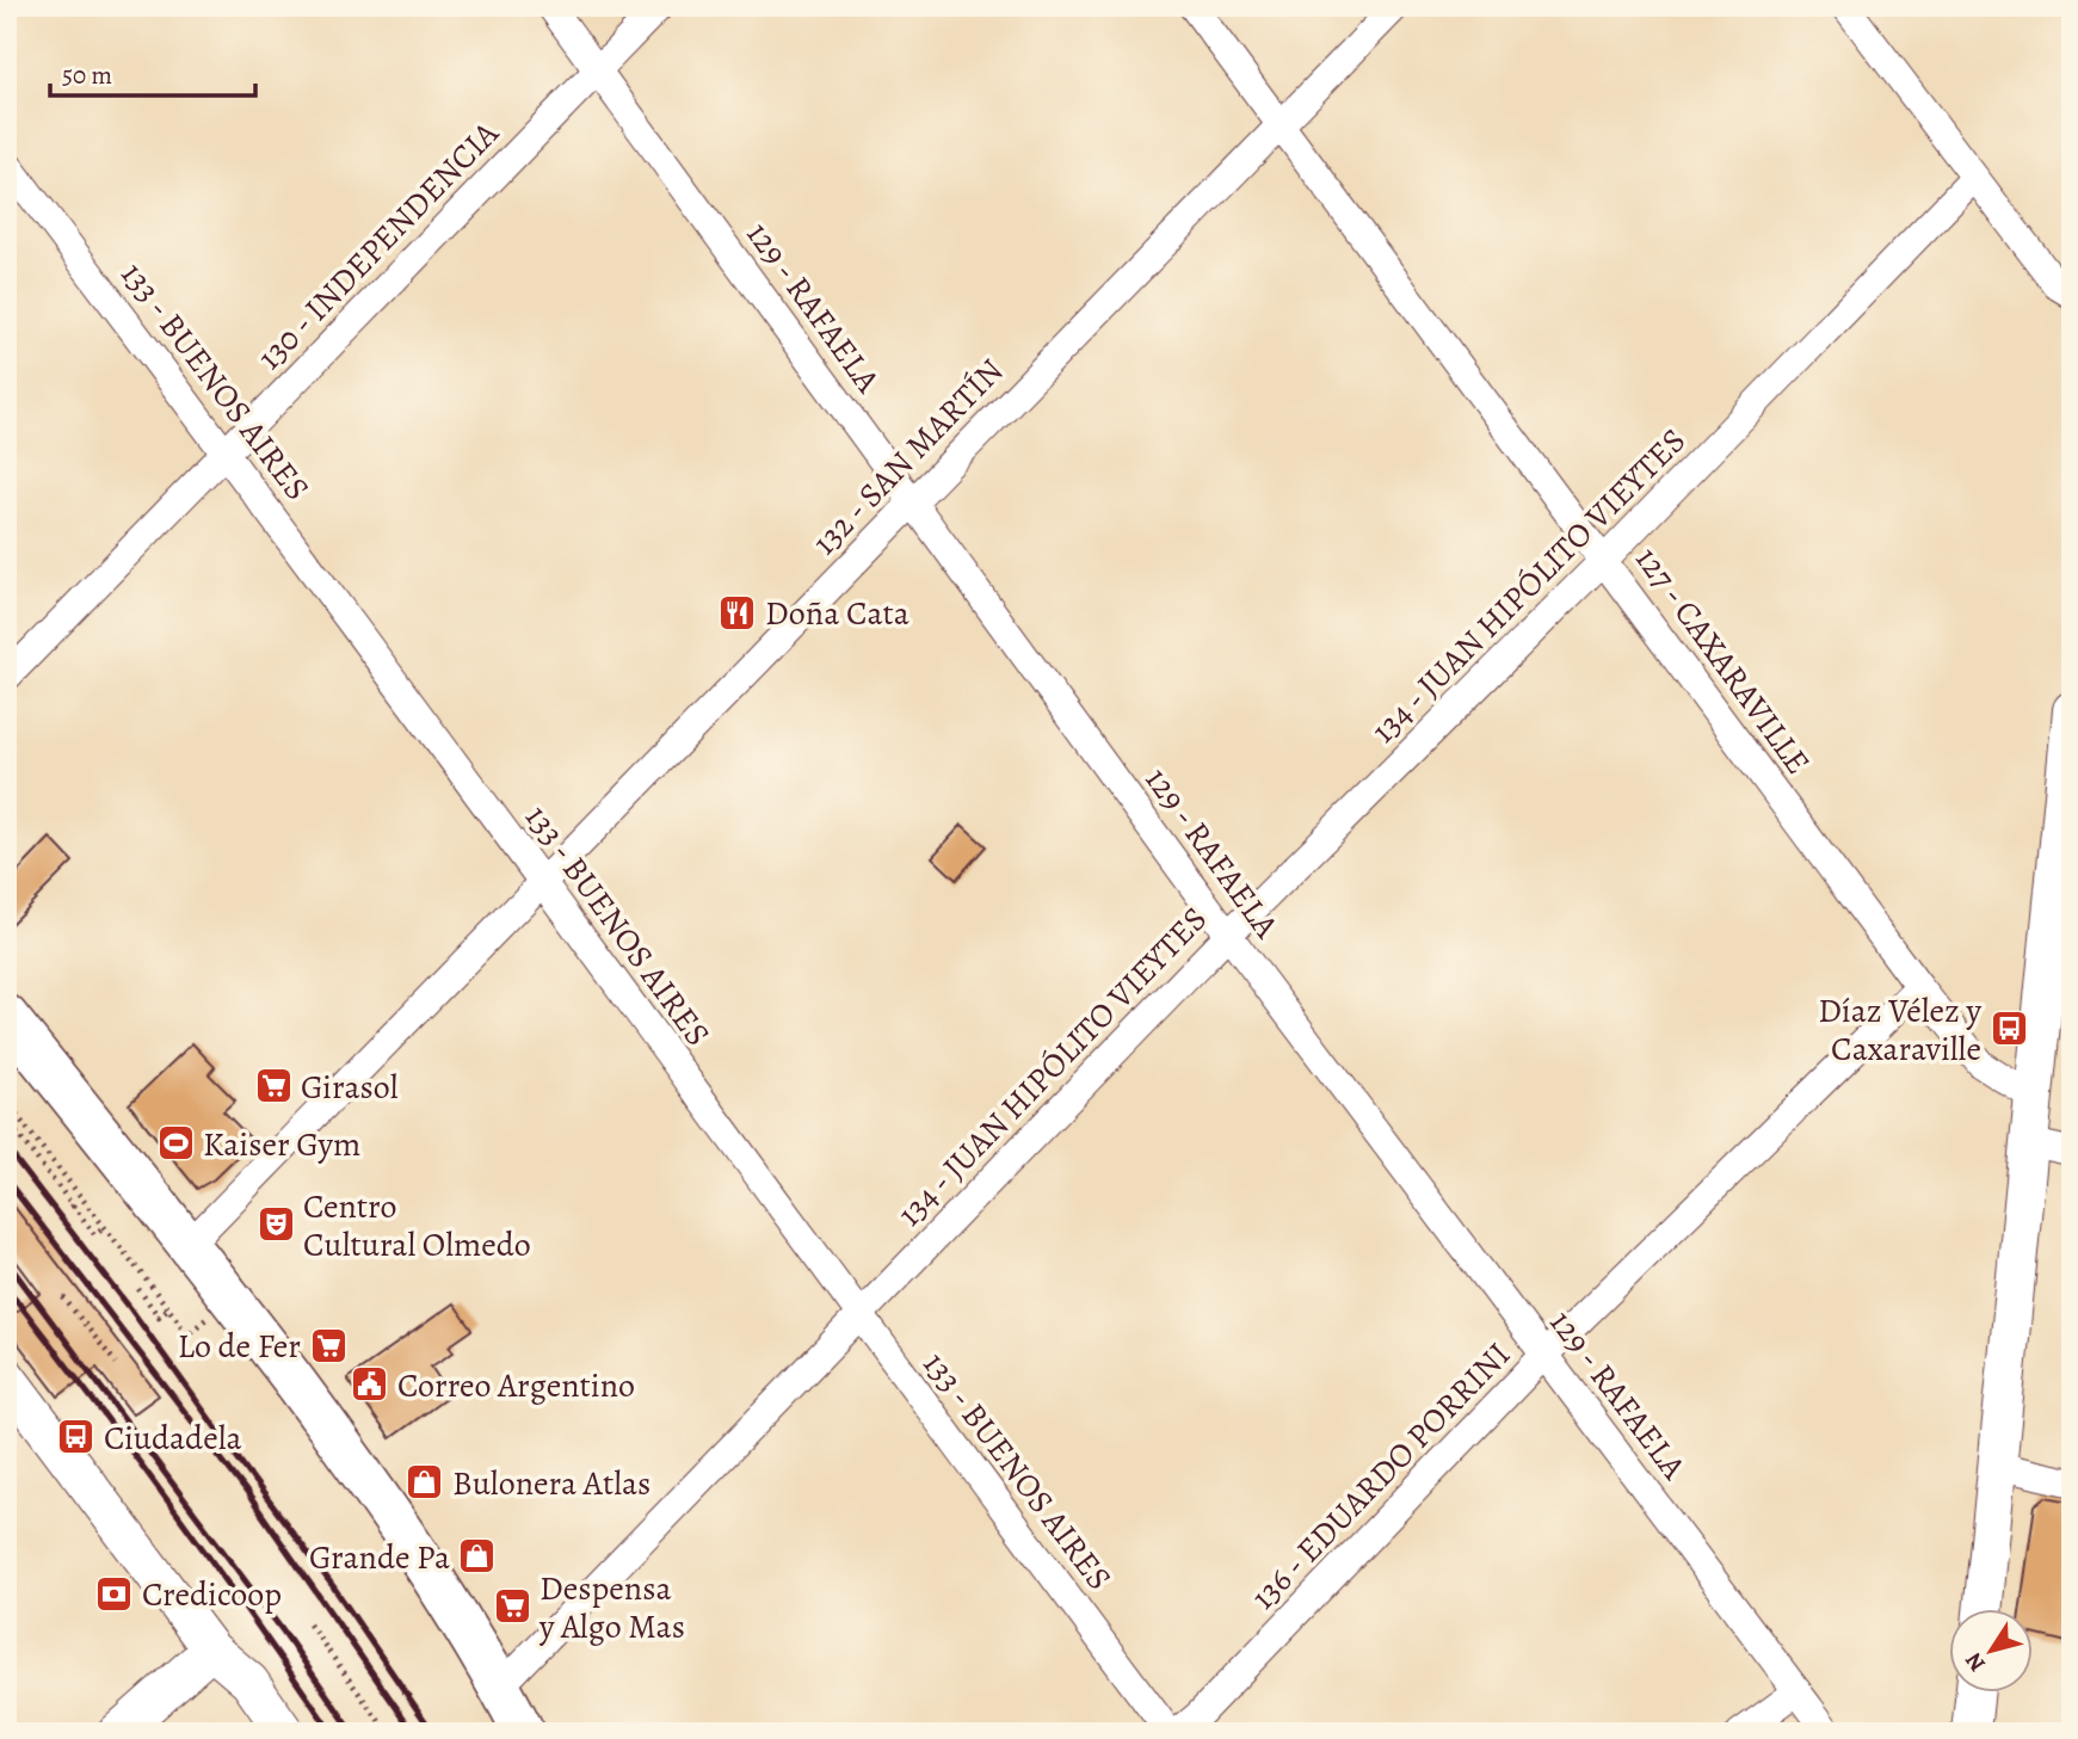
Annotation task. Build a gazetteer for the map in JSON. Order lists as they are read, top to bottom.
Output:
{
  "streets": {
    "street": [
      "130 - INDEPENDENCIA",
      "129 - RAFAELA",
      "133 - BUENOS AIRES",
      "132 - SAN MARTÍN",
      "134 - JUAN HIPÓLITO VIEYTES",
      "127 - CAXARAVILLE",
      "136 - EDUARDO PORRINI"
    ]
  },
  "crossings": [
    ["130 - INDEPENDENCIA", "129 - RAFAELA"],
    ["130 - INDEPENDENCIA", "133 - BUENOS AIRES"],
    ["129 - RAFAELA", "132 - SAN MARTÍN"],
    ["129 - RAFAELA", "134 - JUAN HIPÓLITO VIEYTES"],
    ["129 - RAFAELA", "136 - EDUARDO PORRINI"],
    ["133 - BUENOS AIRES", "132 - SAN MARTÍN"],
    ["133 - BUENOS AIRES", "134 - JUAN HIPÓLITO VIEYTES"],
    ["132 - SAN MARTÍN", "127 - CAXARAVILLE"],
    ["134 - JUAN HIPÓLITO VIEYTES", "127 - CAXARAVILLE"],
    ["127 - CAXARAVILLE", "136 - EDUARDO PORRINI"]
  ],
  "places": {
    "restaurant": ["Doña Cata"],
    "bus stop": ["Díaz Vélez y Caxaraville", "Ciudadela"],
    "supermarket": ["Girasol", "Lo de Fer", "Despensa y Algo Mas"],
    "sports": ["Kaiser Gym"],
    "theatre": ["Centro Cultural Olmedo"],
    "public building": ["Correo Argentino"],
    "shop": ["Bulonera Atlas", "Grande Pa"],
    "bank": ["Credicoop"]
  },
  "scale_bar": "50 m",
  "north": "bottom left"
}
